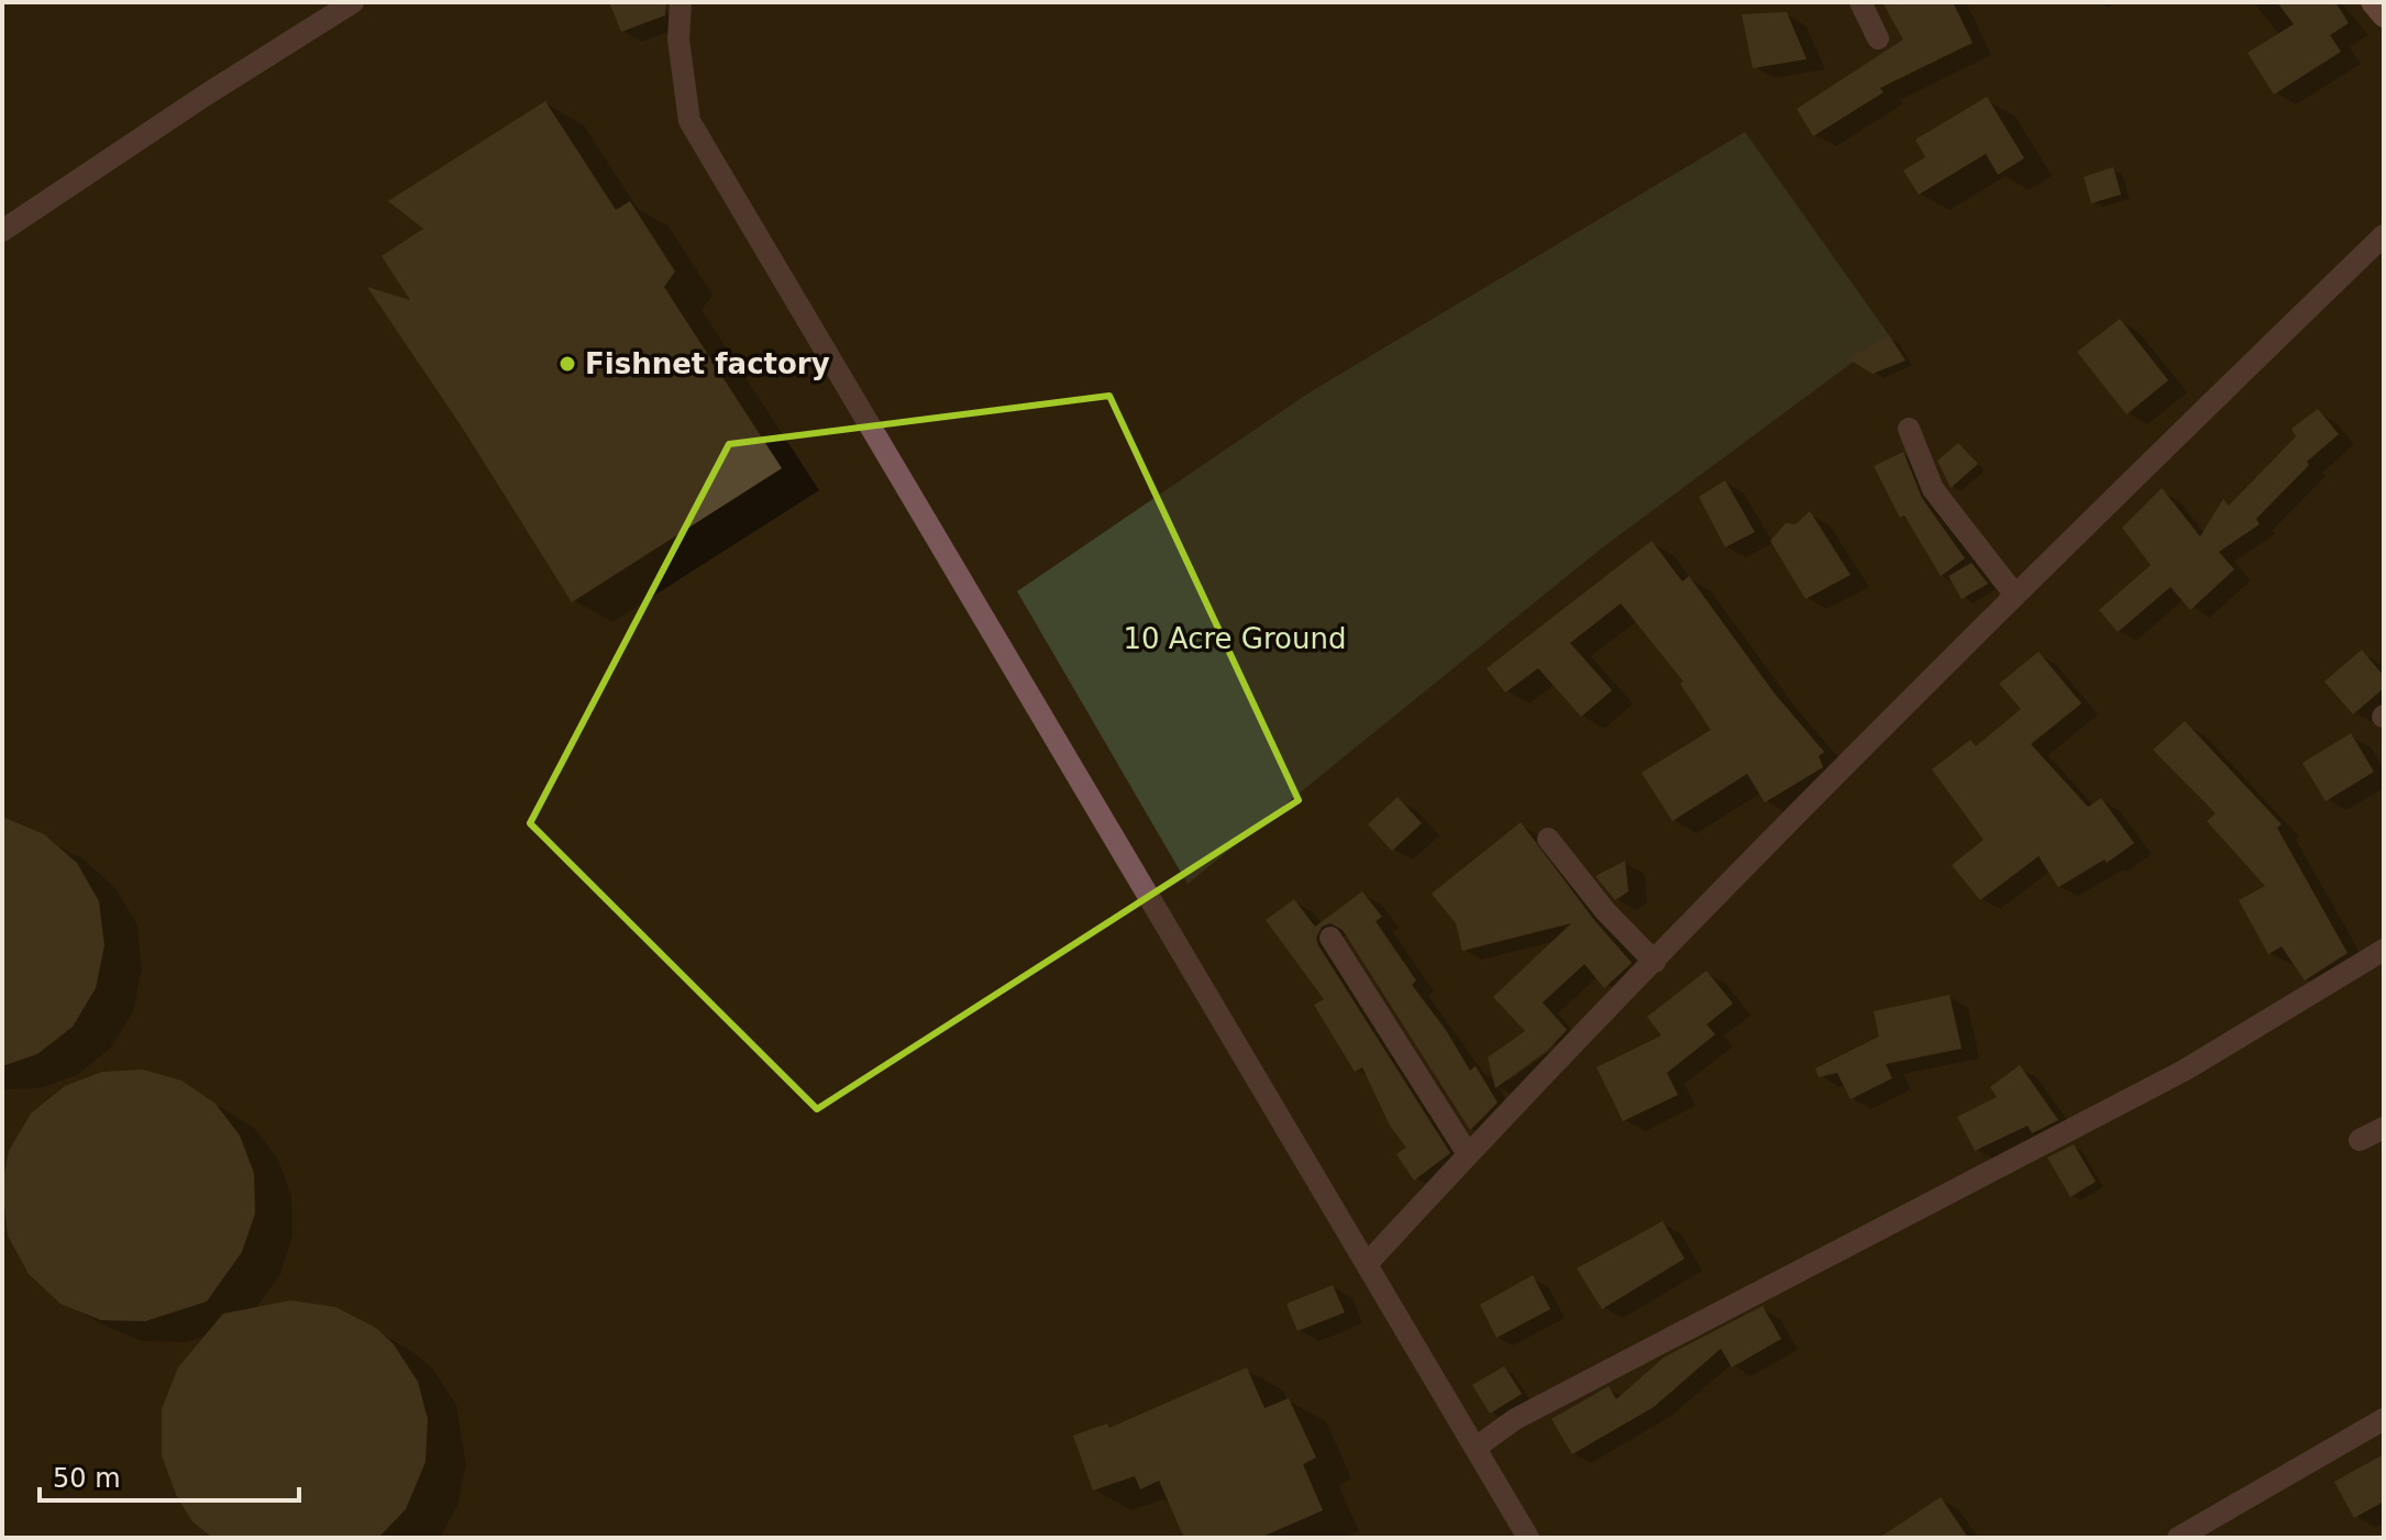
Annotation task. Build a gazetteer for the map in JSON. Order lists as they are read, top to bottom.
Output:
{
  "parks": ["10 Acre Ground"],
  "places": ["Fishnet factory"],
  "scale_bar": "50 m"
}
